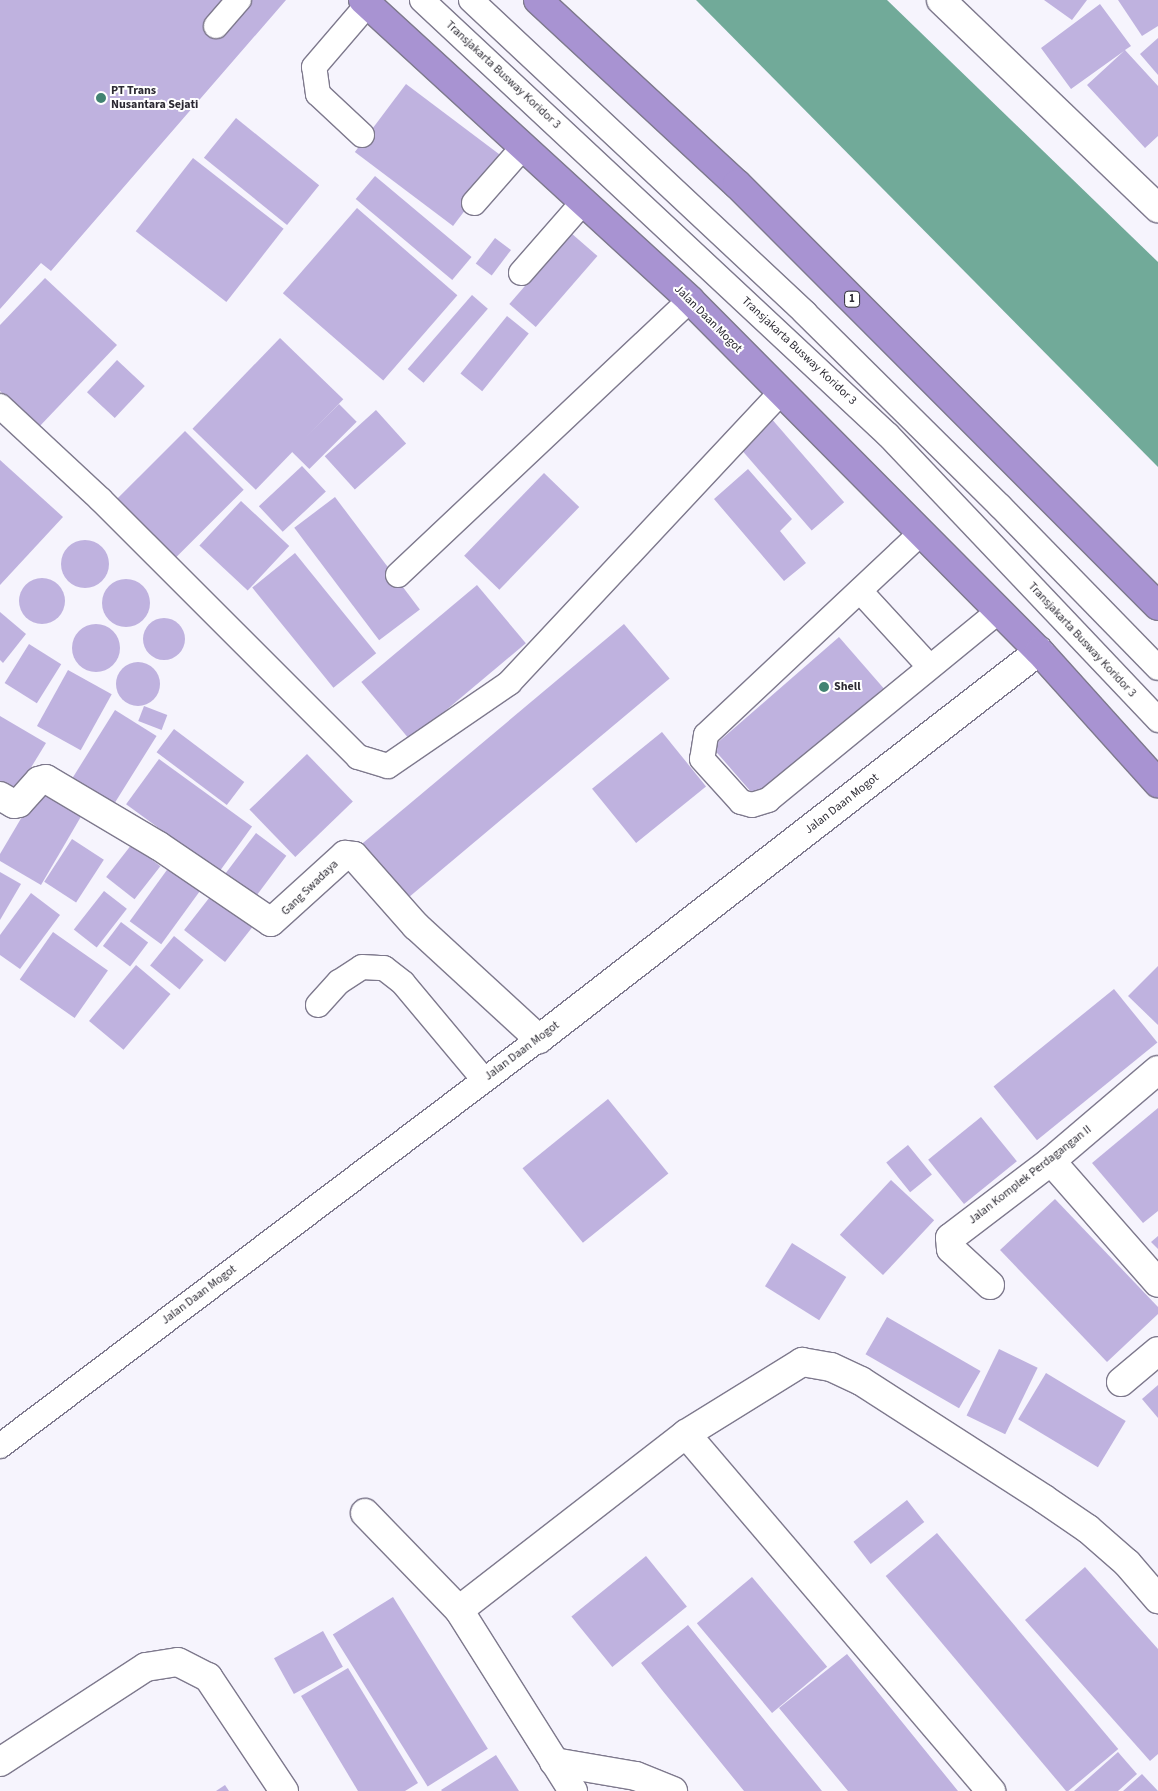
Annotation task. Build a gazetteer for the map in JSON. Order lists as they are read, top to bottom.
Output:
{
  "streets": {
    "highway": ["1", "Jalan Daan Mogot"],
    "street": ["Gang Swadaya", "Jalan Komplek Perdagangan II"],
    "lane": ["Transjakarta Busway Koridor 3"]
  },
  "crossings": [
    ["Jalan Daan Mogot", "Gang Swadaya"]
  ],
  "places": ["PT Trans Nusantara Sejati", "Shell"]
}
